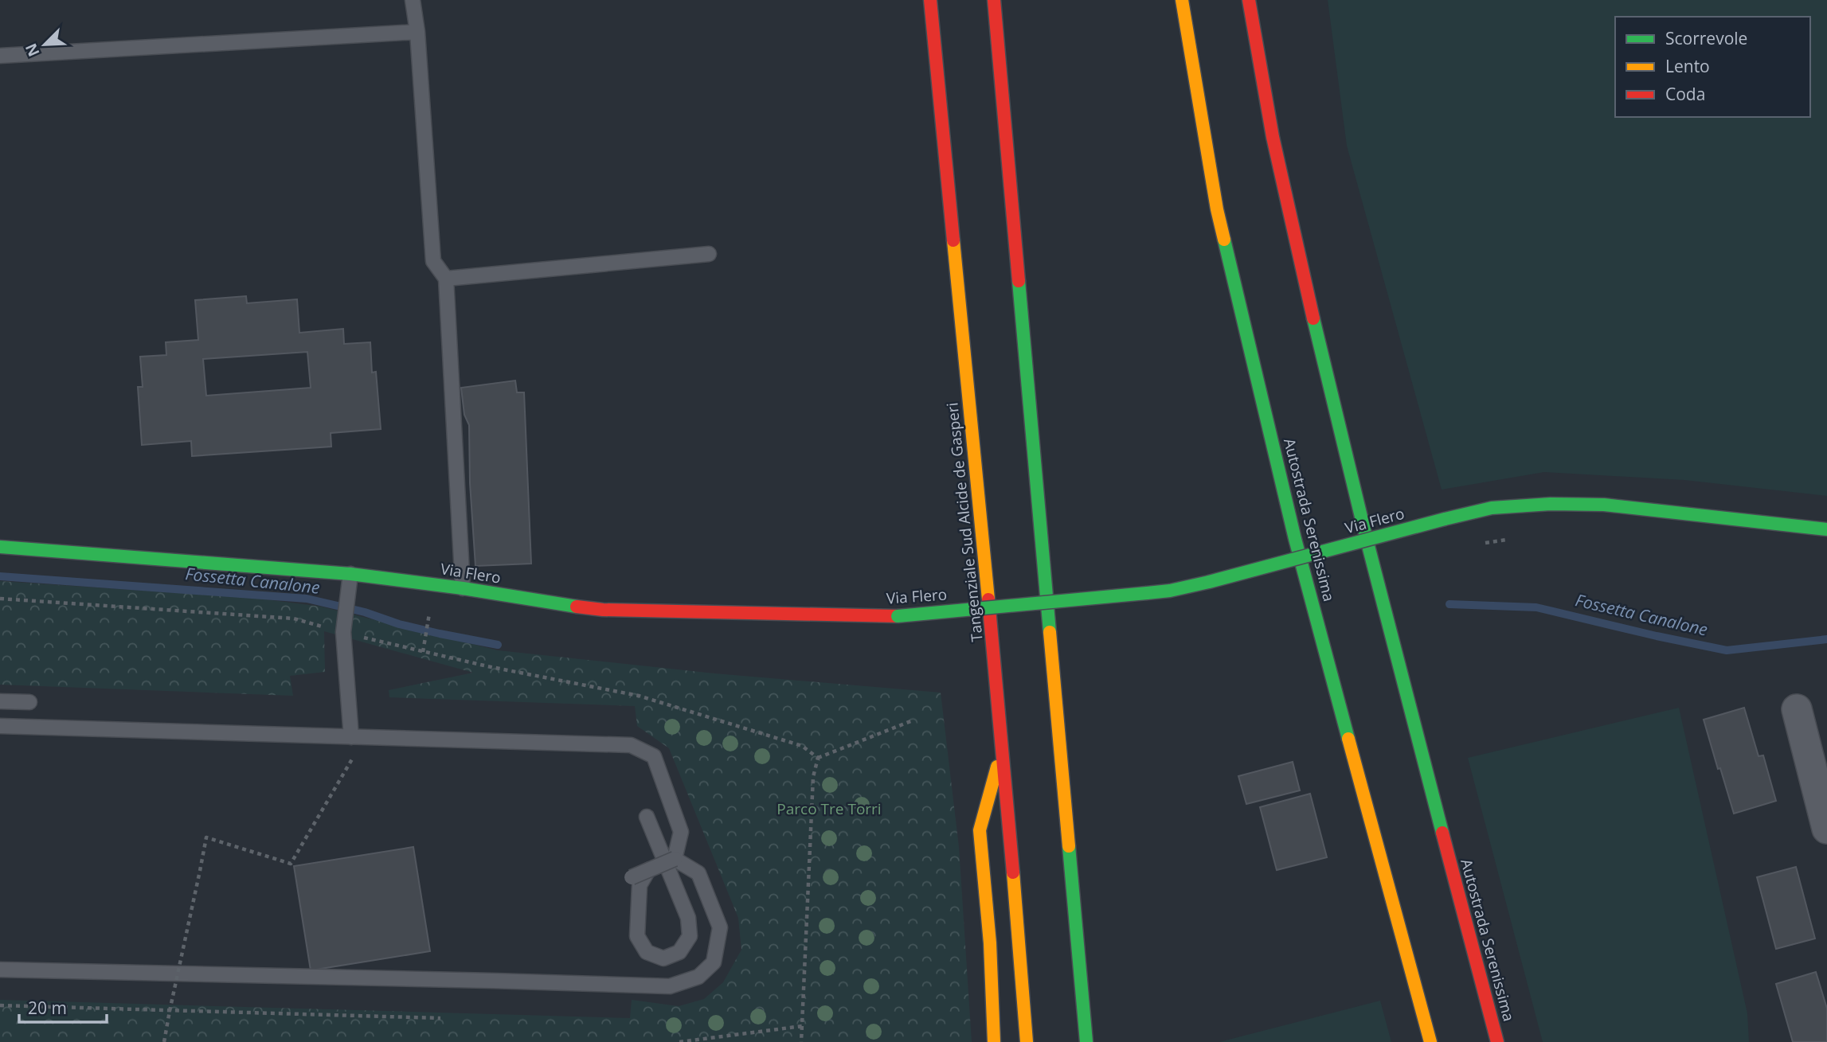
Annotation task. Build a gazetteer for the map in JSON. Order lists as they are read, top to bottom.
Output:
{
  "streets": {
    "main road": ["Autostrada Serenissima", "Via Flero", "Tangenziale Sud Alcide de Gasperi"]
  },
  "water": ["Fossetta Canalone"],
  "parks": ["Parco Tre Torri"],
  "legend": ["Scorrevole", "Lento", "Coda"],
  "scale_bar": "20 m",
  "north": "bottom left"
}
